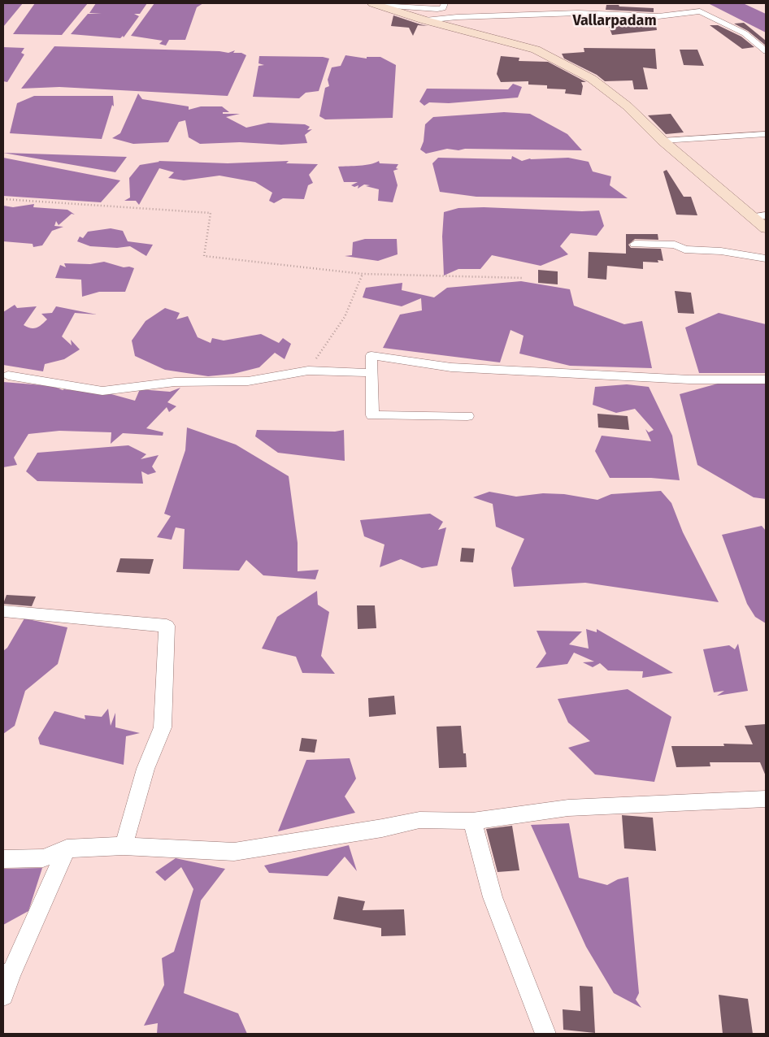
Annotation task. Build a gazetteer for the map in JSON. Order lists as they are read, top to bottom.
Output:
{
  "districts": ["Vallarpadam"]
}
